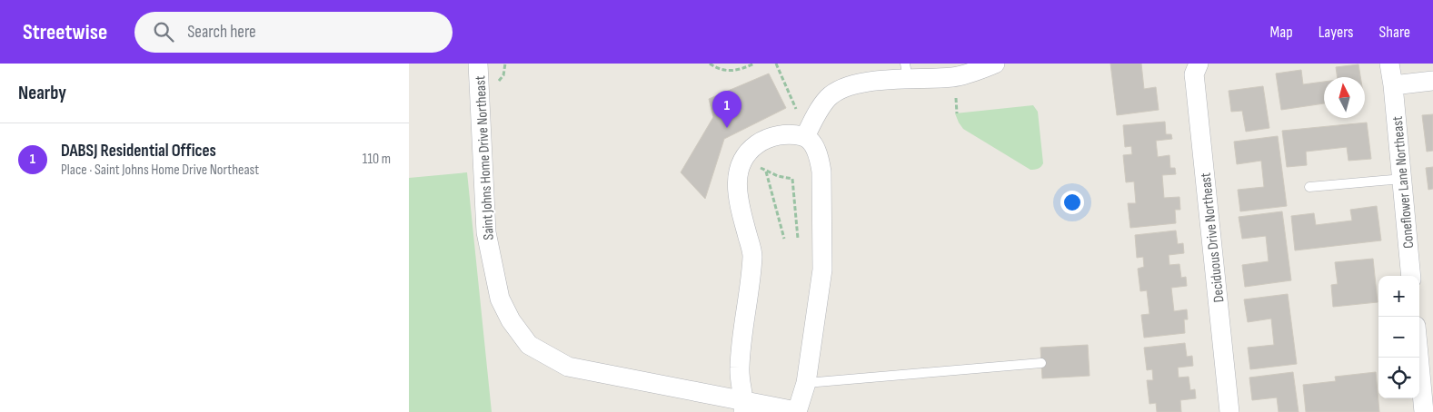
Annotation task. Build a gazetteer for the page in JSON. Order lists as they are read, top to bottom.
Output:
{
  "streets": {
    "street": ["Saint Johns Home Drive Northeast", "Coneflower Lane Northeast", "Deciduous Drive Northeast"]
  },
  "north": "top",
  "page": {
    "header": "Streetwise",
    "search": "Search here",
    "nav": ["Map", "Layers", "Share"],
    "heading": "Nearby",
    "pins": "1",
    "list": [
      {
        "mark": "1",
        "name": "DABSJ Residential Offices",
        "note": "Place · Saint Johns Home Drive Northeast",
        "value": "110 m"
      }
    ],
    "map_buttons": ["+", "−"]
  }
}
